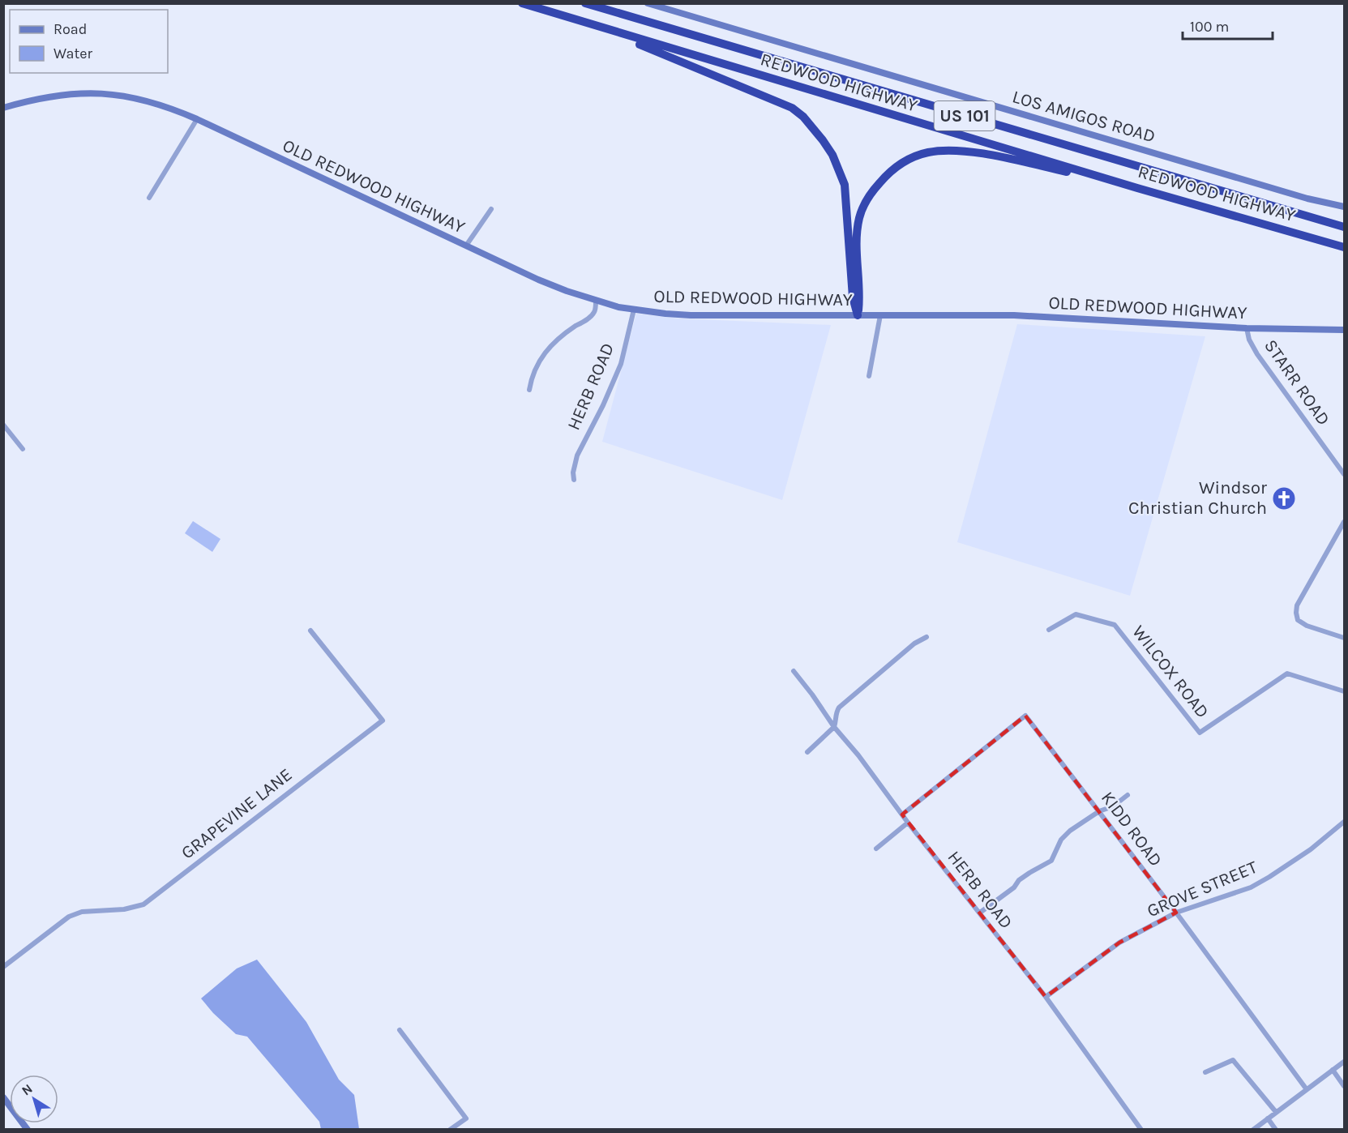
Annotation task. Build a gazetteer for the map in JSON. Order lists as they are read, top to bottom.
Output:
{
  "streets": {
    "highway": ["REDWOOD HIGHWAY", "US 101"],
    "main road": ["LOS AMIGOS ROAD", "OLD REDWOOD HIGHWAY"],
    "street": [
      "STARR ROAD",
      "HERB ROAD",
      "WILCOX ROAD",
      "GRAPEVINE LANE",
      "KIDD ROAD",
      "GROVE STREET"
    ]
  },
  "crossings": [
    ["OLD REDWOOD HIGHWAY", "STARR ROAD"],
    ["OLD REDWOOD HIGHWAY", "HERB ROAD"],
    ["HERB ROAD", "KIDD ROAD"],
    ["HERB ROAD", "GROVE STREET"],
    ["KIDD ROAD", "GROVE STREET"]
  ],
  "places": {
    "church": ["Windsor Christian Church"]
  },
  "legend": ["Road", "Water"],
  "scale_bar": "100 m",
  "north": "top left"
}
